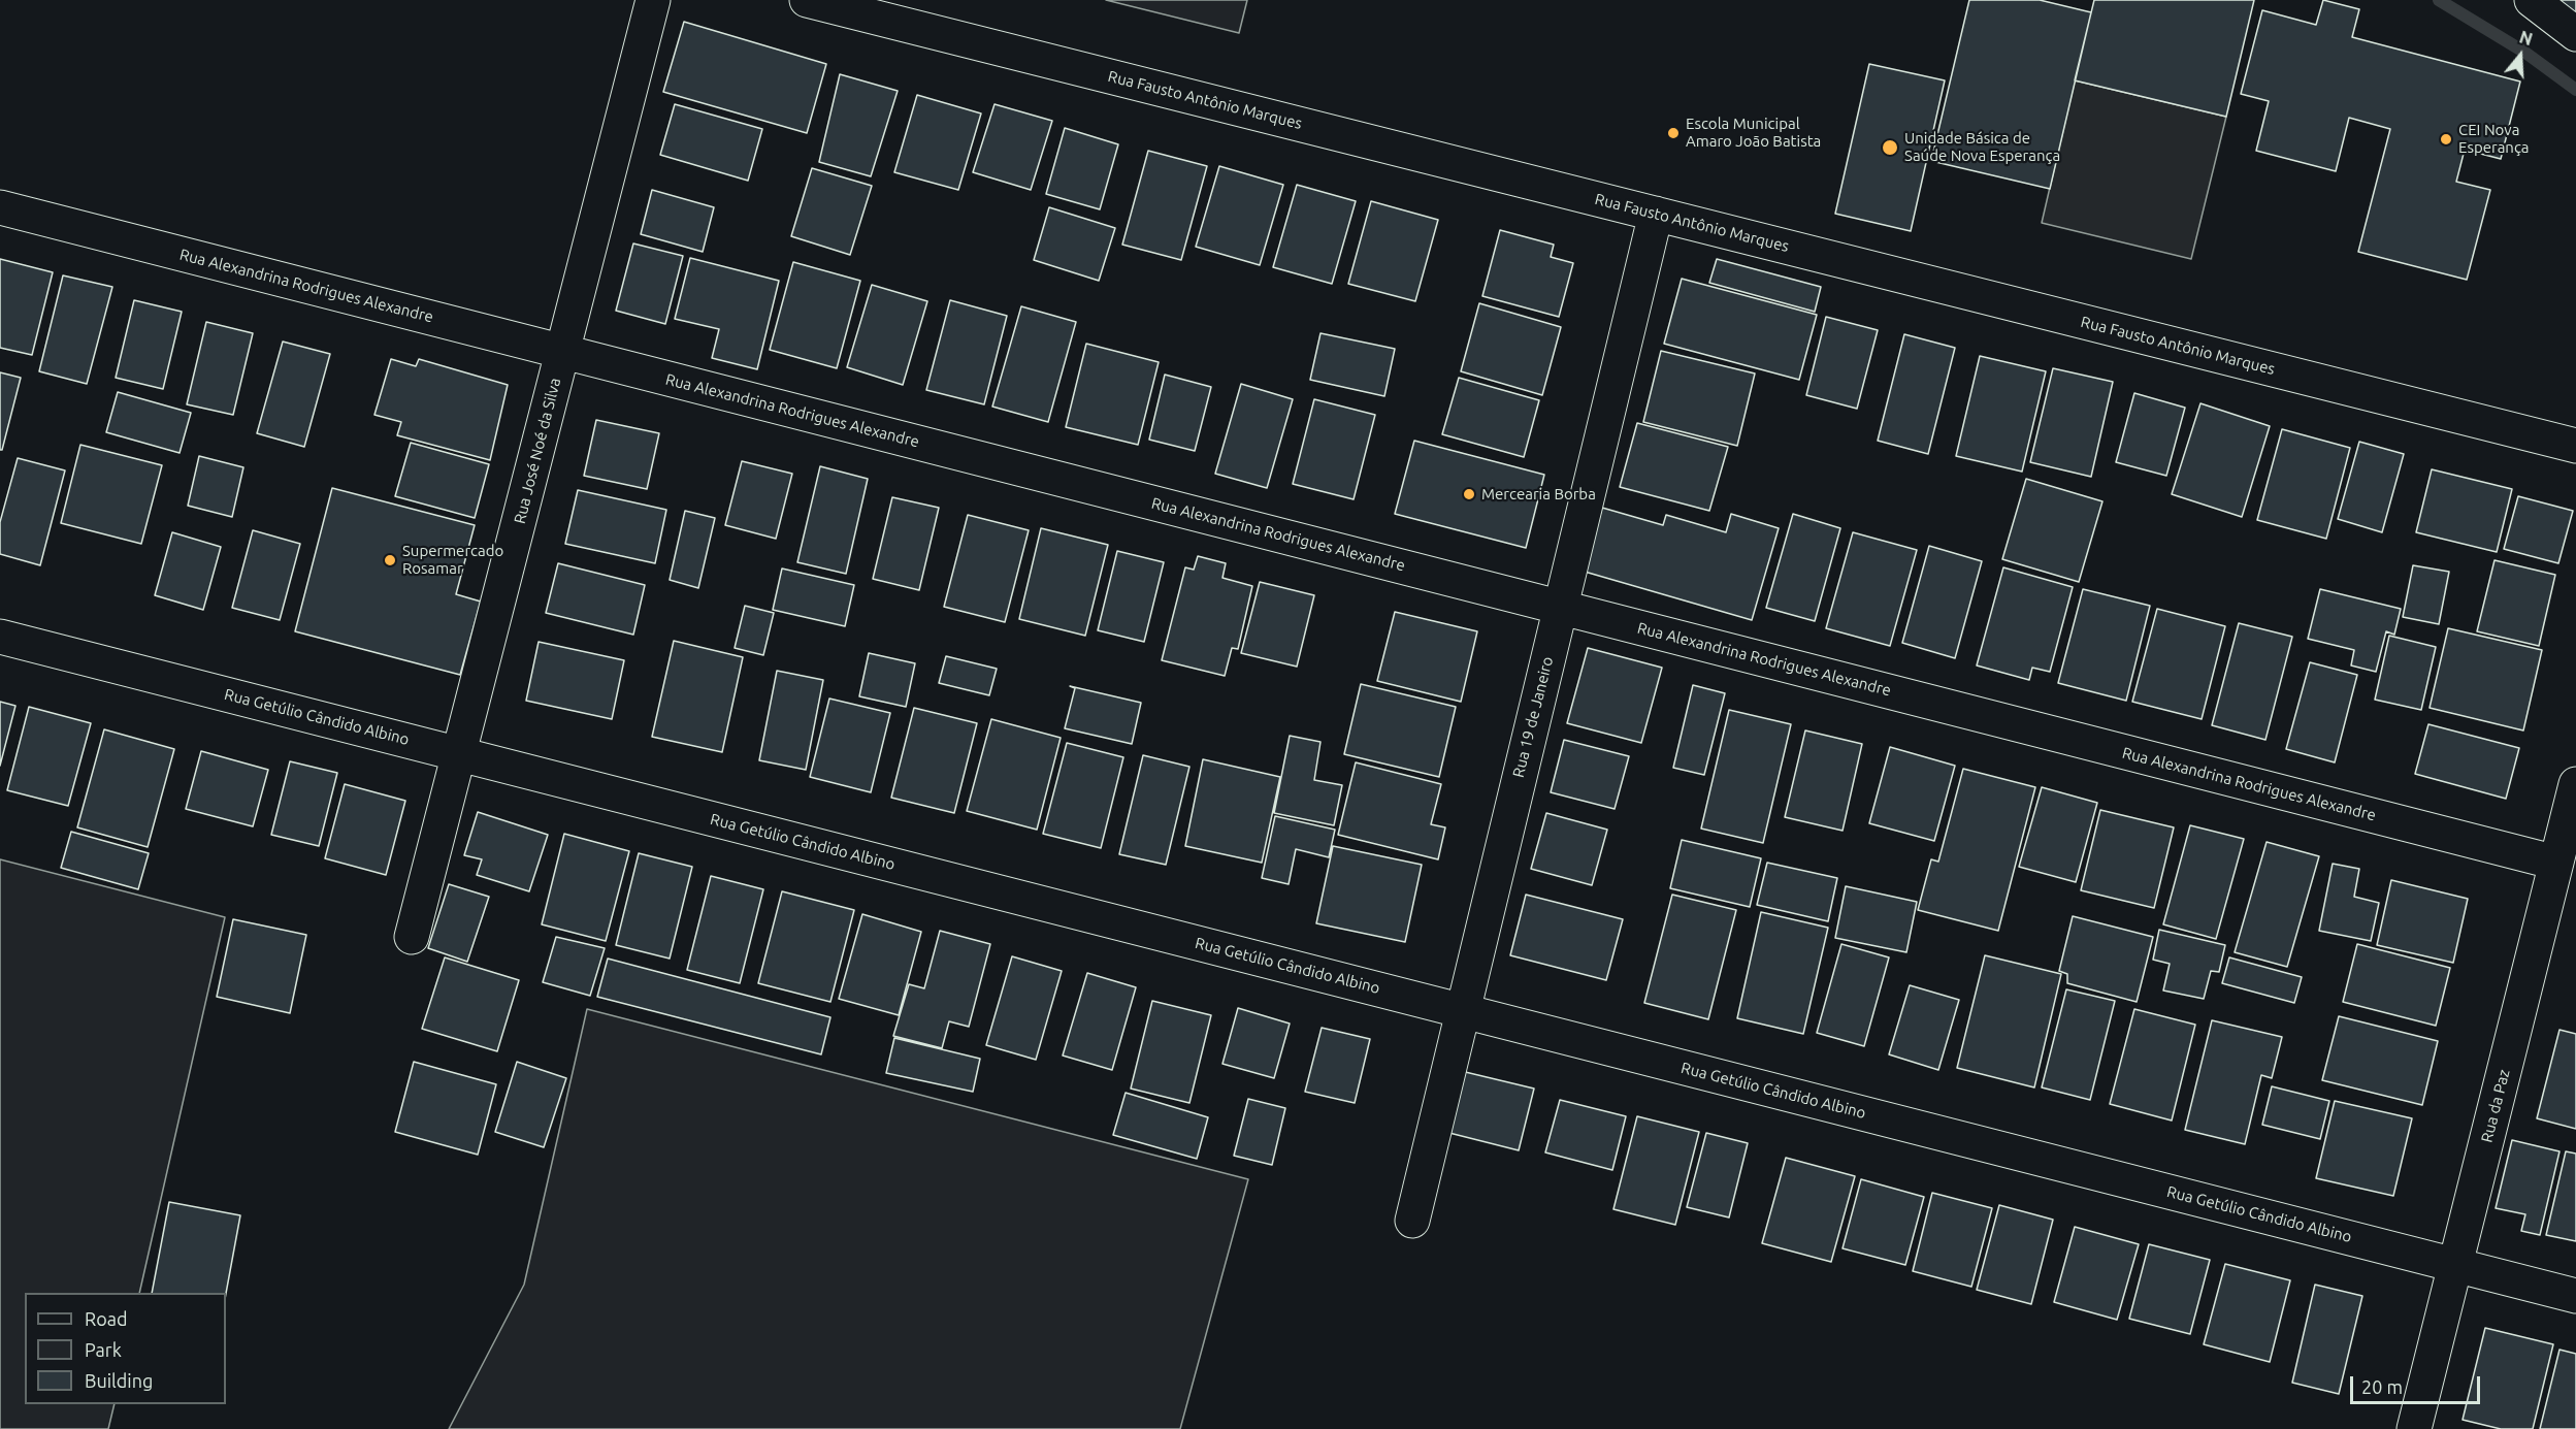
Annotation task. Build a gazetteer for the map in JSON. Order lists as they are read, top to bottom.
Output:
{
  "streets": {
    "street": [
      "Rua Fausto Antônio Marques",
      "Rua Alexandrina Rodrigues Alexandre",
      "Rua José Noé da Silva",
      "Rua Getúlio Cândido Albino",
      "Rua 19 de Janeiro",
      "Rua da Paz"
    ]
  },
  "crossings": [
    ["Rua Fausto Antônio Marques", "Rua 19 de Janeiro"],
    ["Rua Alexandrina Rodrigues Alexandre", "Rua José Noé da Silva"],
    ["Rua Alexandrina Rodrigues Alexandre", "Rua 19 de Janeiro"],
    ["Rua Alexandrina Rodrigues Alexandre", "Rua da Paz"],
    ["Rua José Noé da Silva", "Rua Getúlio Cândido Albino"],
    ["Rua Getúlio Cândido Albino", "Rua 19 de Janeiro"],
    ["Rua Getúlio Cândido Albino", "Rua da Paz"]
  ],
  "places": [
    "Escola Municipal Amaro João Batista",
    "CEI Nova Esperança",
    "Unidade Básica de Saúde Nova Esperança",
    "Mercearia Borba",
    "Supermercado Rosamar"
  ],
  "legend": ["Road", "Park", "Building"],
  "scale_bar": "20 m",
  "north": "top"
}
